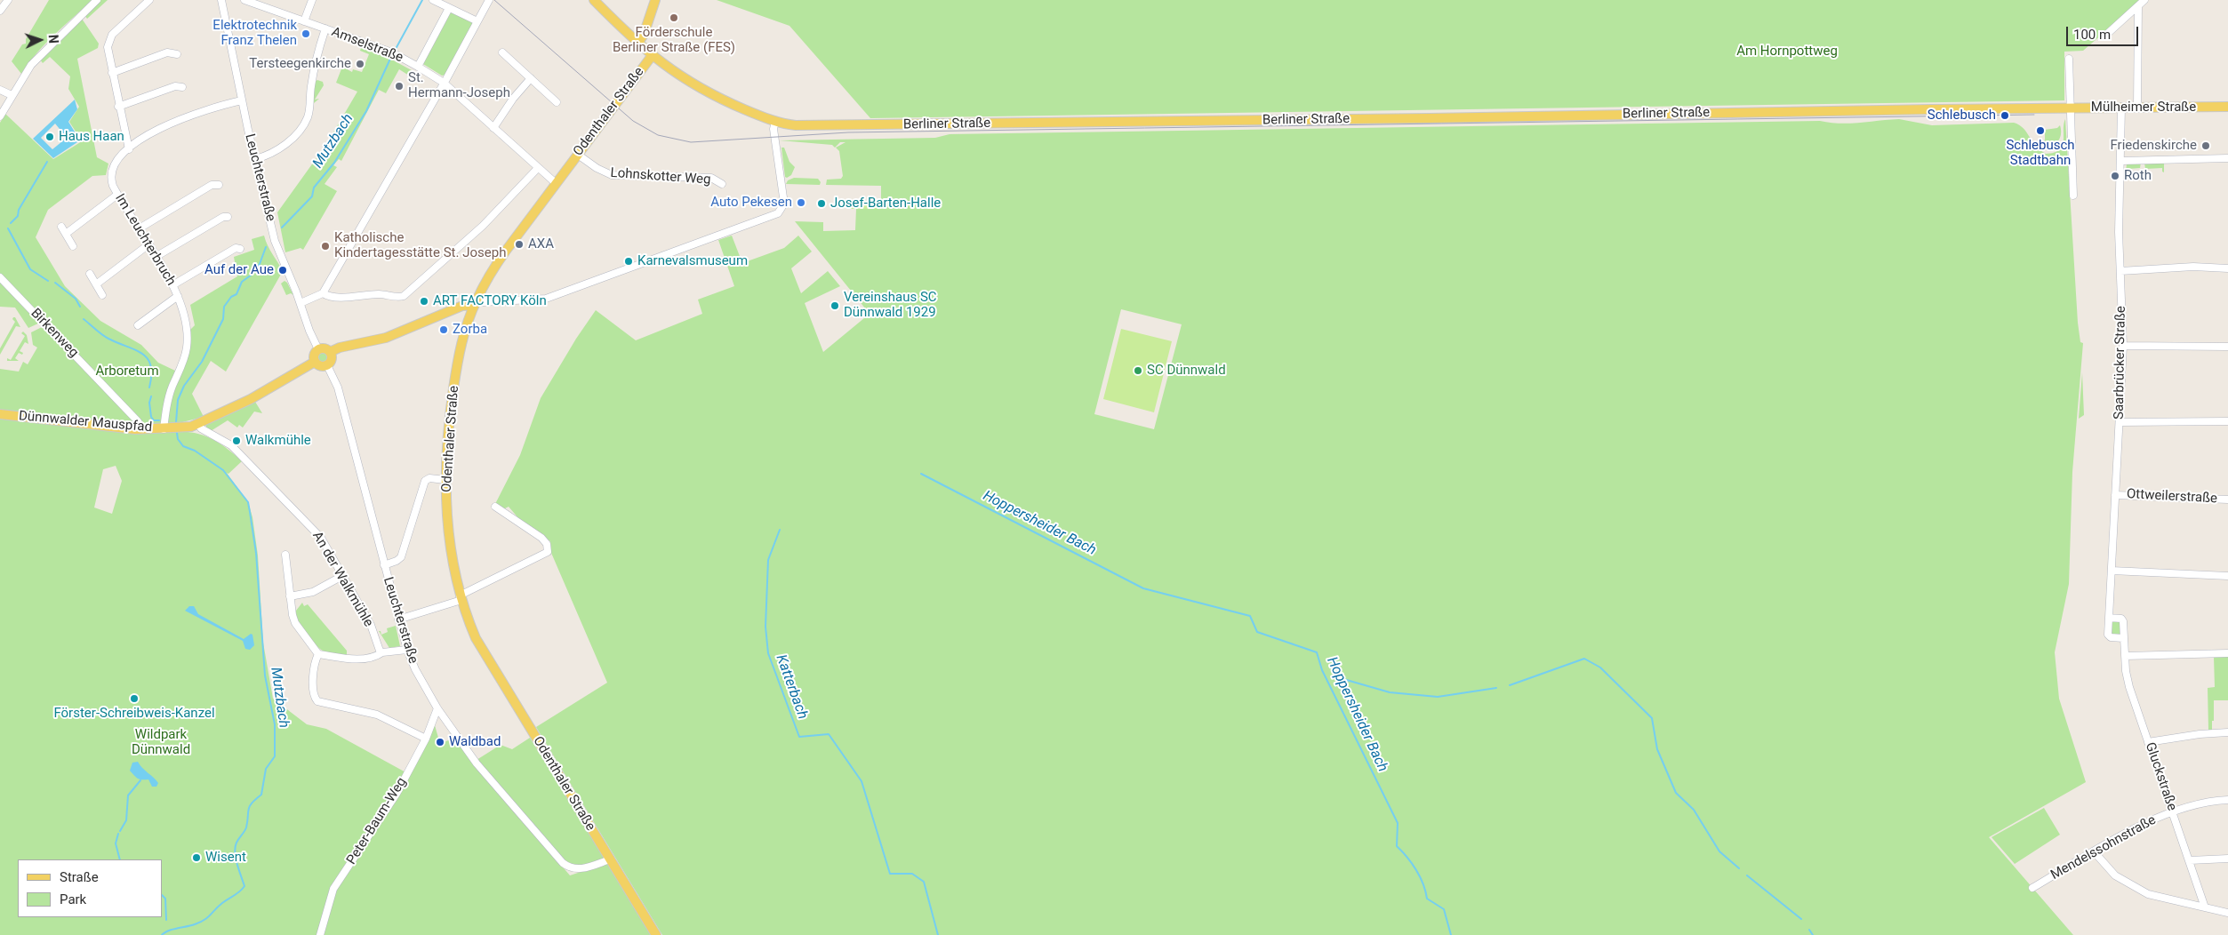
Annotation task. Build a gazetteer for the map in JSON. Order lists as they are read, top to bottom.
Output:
{
  "streets": {
    "main road": [
      "Mülheimer Straße",
      "Odenthaler Straße",
      "Berliner Straße",
      "Dünnwalder Mauspfad"
    ],
    "street": [
      "Amselstraße",
      "Lohnskotter Weg",
      "Leuchterstraße",
      "Im Leuchterbruch",
      "Birkenweg",
      "Saarbrücker Straße",
      "Ottweilerstraße",
      "An der Walkmühle",
      "Gluckstraße",
      "Peter-Baum-Weg",
      "Mendelssohnstraße"
    ]
  },
  "crossings": [
    ["Amselstraße", "Odenthaler Straße"],
    ["Mülheimer Straße", "Berliner Straße"],
    ["Mülheimer Straße", "Saarbrücker Straße"],
    ["Odenthaler Straße", "Berliner Straße"],
    ["Odenthaler Straße", "Lohnskotter Weg"],
    ["Odenthaler Straße", "Leuchterstraße"],
    ["Leuchterstraße", "Im Leuchterbruch"],
    ["Leuchterstraße", "Dünnwalder Mauspfad"],
    ["Leuchterstraße", "Peter-Baum-Weg"],
    ["Im Leuchterbruch", "Dünnwalder Mauspfad"],
    ["Birkenweg", "Dünnwalder Mauspfad"],
    ["Saarbrücker Straße", "Ottweilerstraße"],
    ["Saarbrücker Straße", "Gluckstraße"],
    ["Dünnwalder Mauspfad", "An der Walkmühle"],
    ["Gluckstraße", "Mendelssohnstraße"]
  ],
  "water": ["Mutzbach", "Hoppersheider Bach", "Katterbach"],
  "parks": ["Am Hornpottweg", "Arboretum", "Wildpark Dünnwald"],
  "places": [
    "Förderschule Berliner Straße (FES)",
    "Elektrotechnik Franz Thelen",
    "Tersteegenkirche",
    "St. Hermann-Joseph",
    "Schlebusch",
    "Schlebusch Stadtbahn",
    "Haus Haan",
    "Friedenskirche",
    "Roth",
    "Auto Pekesen",
    "Josef-Barten-Halle",
    "AXA",
    "Katholische Kindertagesstätte St. Joseph",
    "Karnevalsmuseum",
    "Auf der Aue",
    "ART FACTORY Köln",
    "Vereinshaus SC Dünnwald 1929",
    "Zorba",
    "SC Dünnwald",
    "Walkmühle",
    "Förster-Schreibweis-Kanzel",
    "Waldbad",
    "Wisent"
  ],
  "legend": ["Straße", "Park"],
  "scale_bar": "100 m",
  "north": "right"
}
